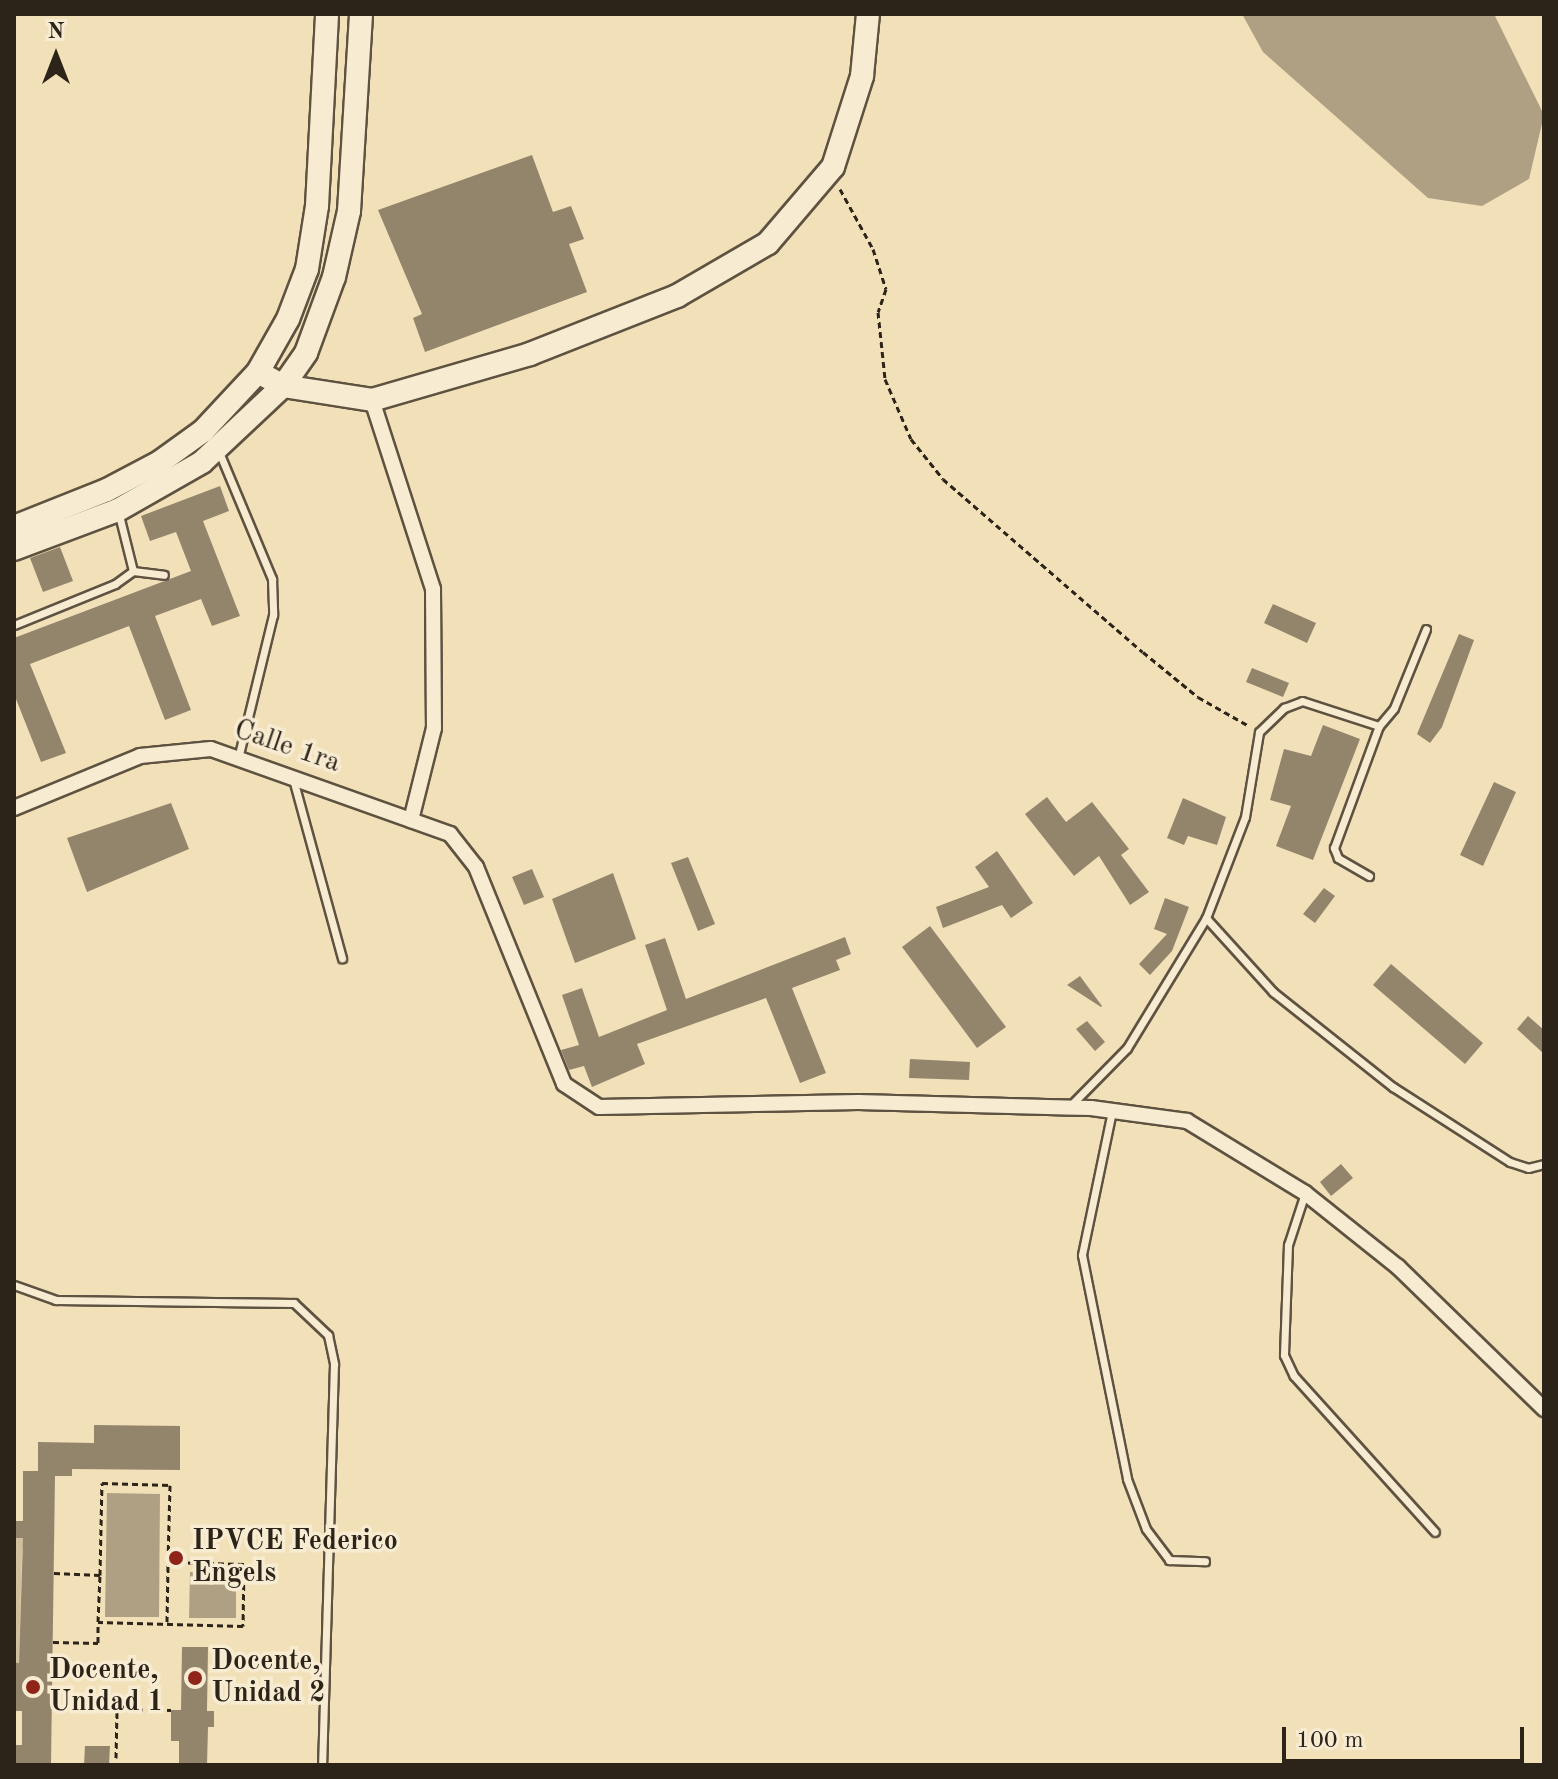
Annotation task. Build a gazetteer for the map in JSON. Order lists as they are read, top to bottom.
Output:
{
  "streets": {
    "street": ["Calle 1ra"]
  },
  "places": ["IPVCE Federico Engels", "Docente, Unidad 2", "Docente, Unidad 1"],
  "scale_bar": "100 m",
  "north": "top"
}
